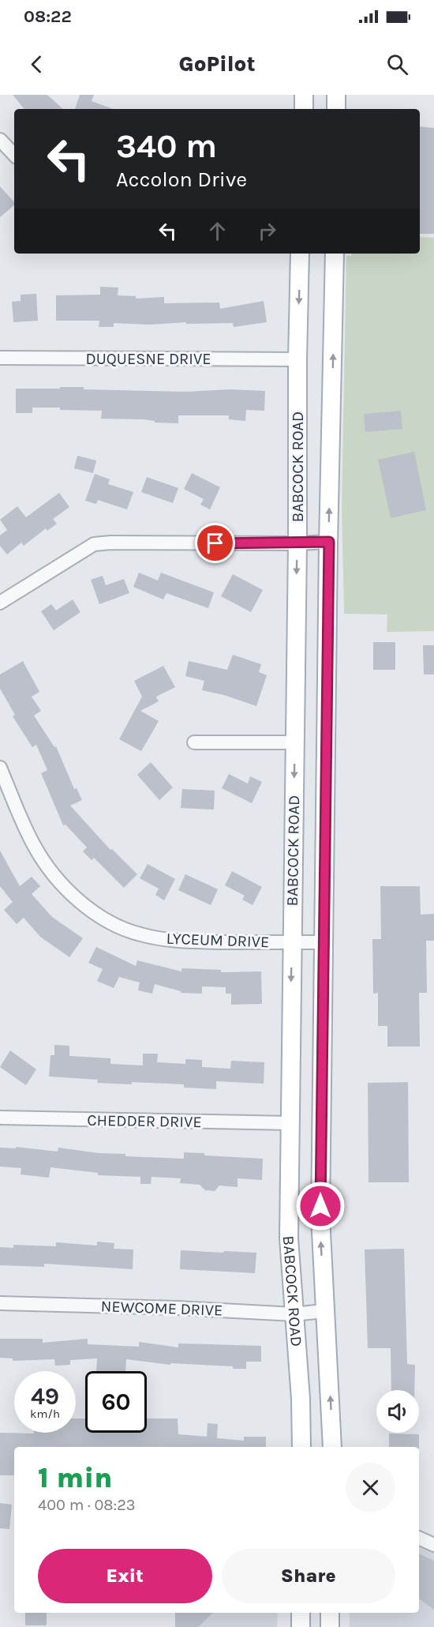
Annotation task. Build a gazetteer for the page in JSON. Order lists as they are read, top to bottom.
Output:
{
  "streets": {
    "main road": ["BABCOCK ROAD"],
    "street": [
      "DUQUESNE DRIVE",
      "LYCEUM DRIVE",
      "CHEDDER DRIVE",
      "NEWCOME DRIVE"
    ]
  },
  "crossings": [
    ["DUQUESNE DRIVE", "BABCOCK ROAD"],
    ["BABCOCK ROAD", "LYCEUM DRIVE"],
    ["BABCOCK ROAD", "CHEDDER DRIVE"],
    ["BABCOCK ROAD", "NEWCOME DRIVE"]
  ],
  "page": {
    "status": "08:22",
    "header": "GoPilot",
    "turn": ["340 m", "Accolon Drive"],
    "speed": "49 km/h",
    "limit": "60",
    "heading": ["1 min", "400 m · 08:23"],
    "buttons": ["Exit", "Share"]
  }
}
